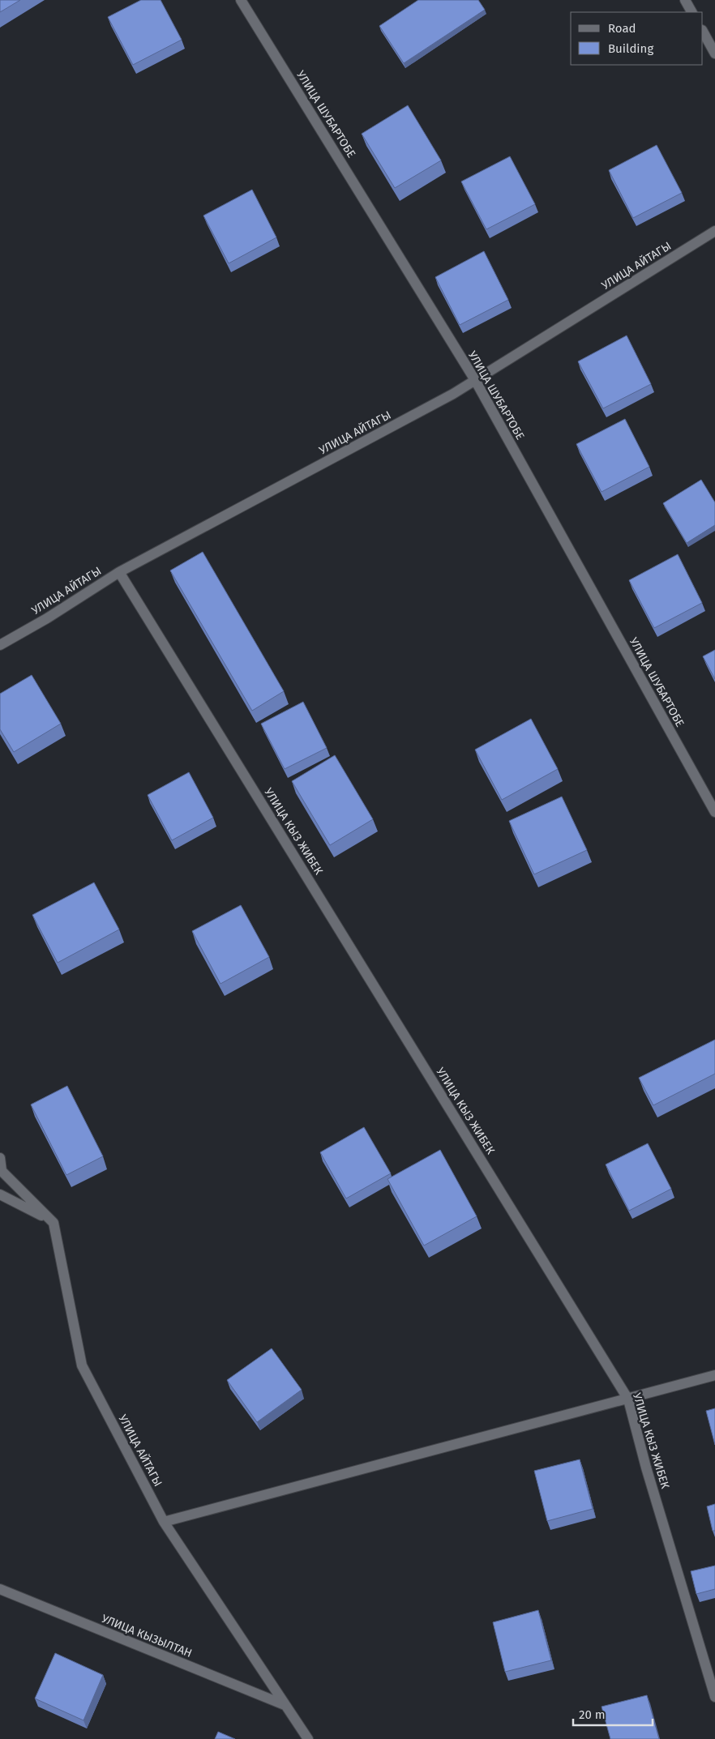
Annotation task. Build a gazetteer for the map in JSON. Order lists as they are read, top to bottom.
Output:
{
  "streets": {
    "street": [
      "УЛИЦА ШУБАРТОБЕ",
      "УЛИЦА АЙТАГЫ",
      "УЛИЦА КЫЗ ЖИБЕК",
      "УЛИЦА КЫЗЫЛТАН"
    ]
  },
  "crossings": [
    ["УЛИЦА ШУБАРТОБЕ", "УЛИЦА АЙТАГЫ"],
    ["УЛИЦА АЙТАГЫ", "УЛИЦА КЫЗ ЖИБЕК"],
    ["УЛИЦА АЙТАГЫ", "УЛИЦА КЫЗЫЛТАН"]
  ],
  "legend": ["Road", "Building"],
  "scale_bar": "20 m"
}
